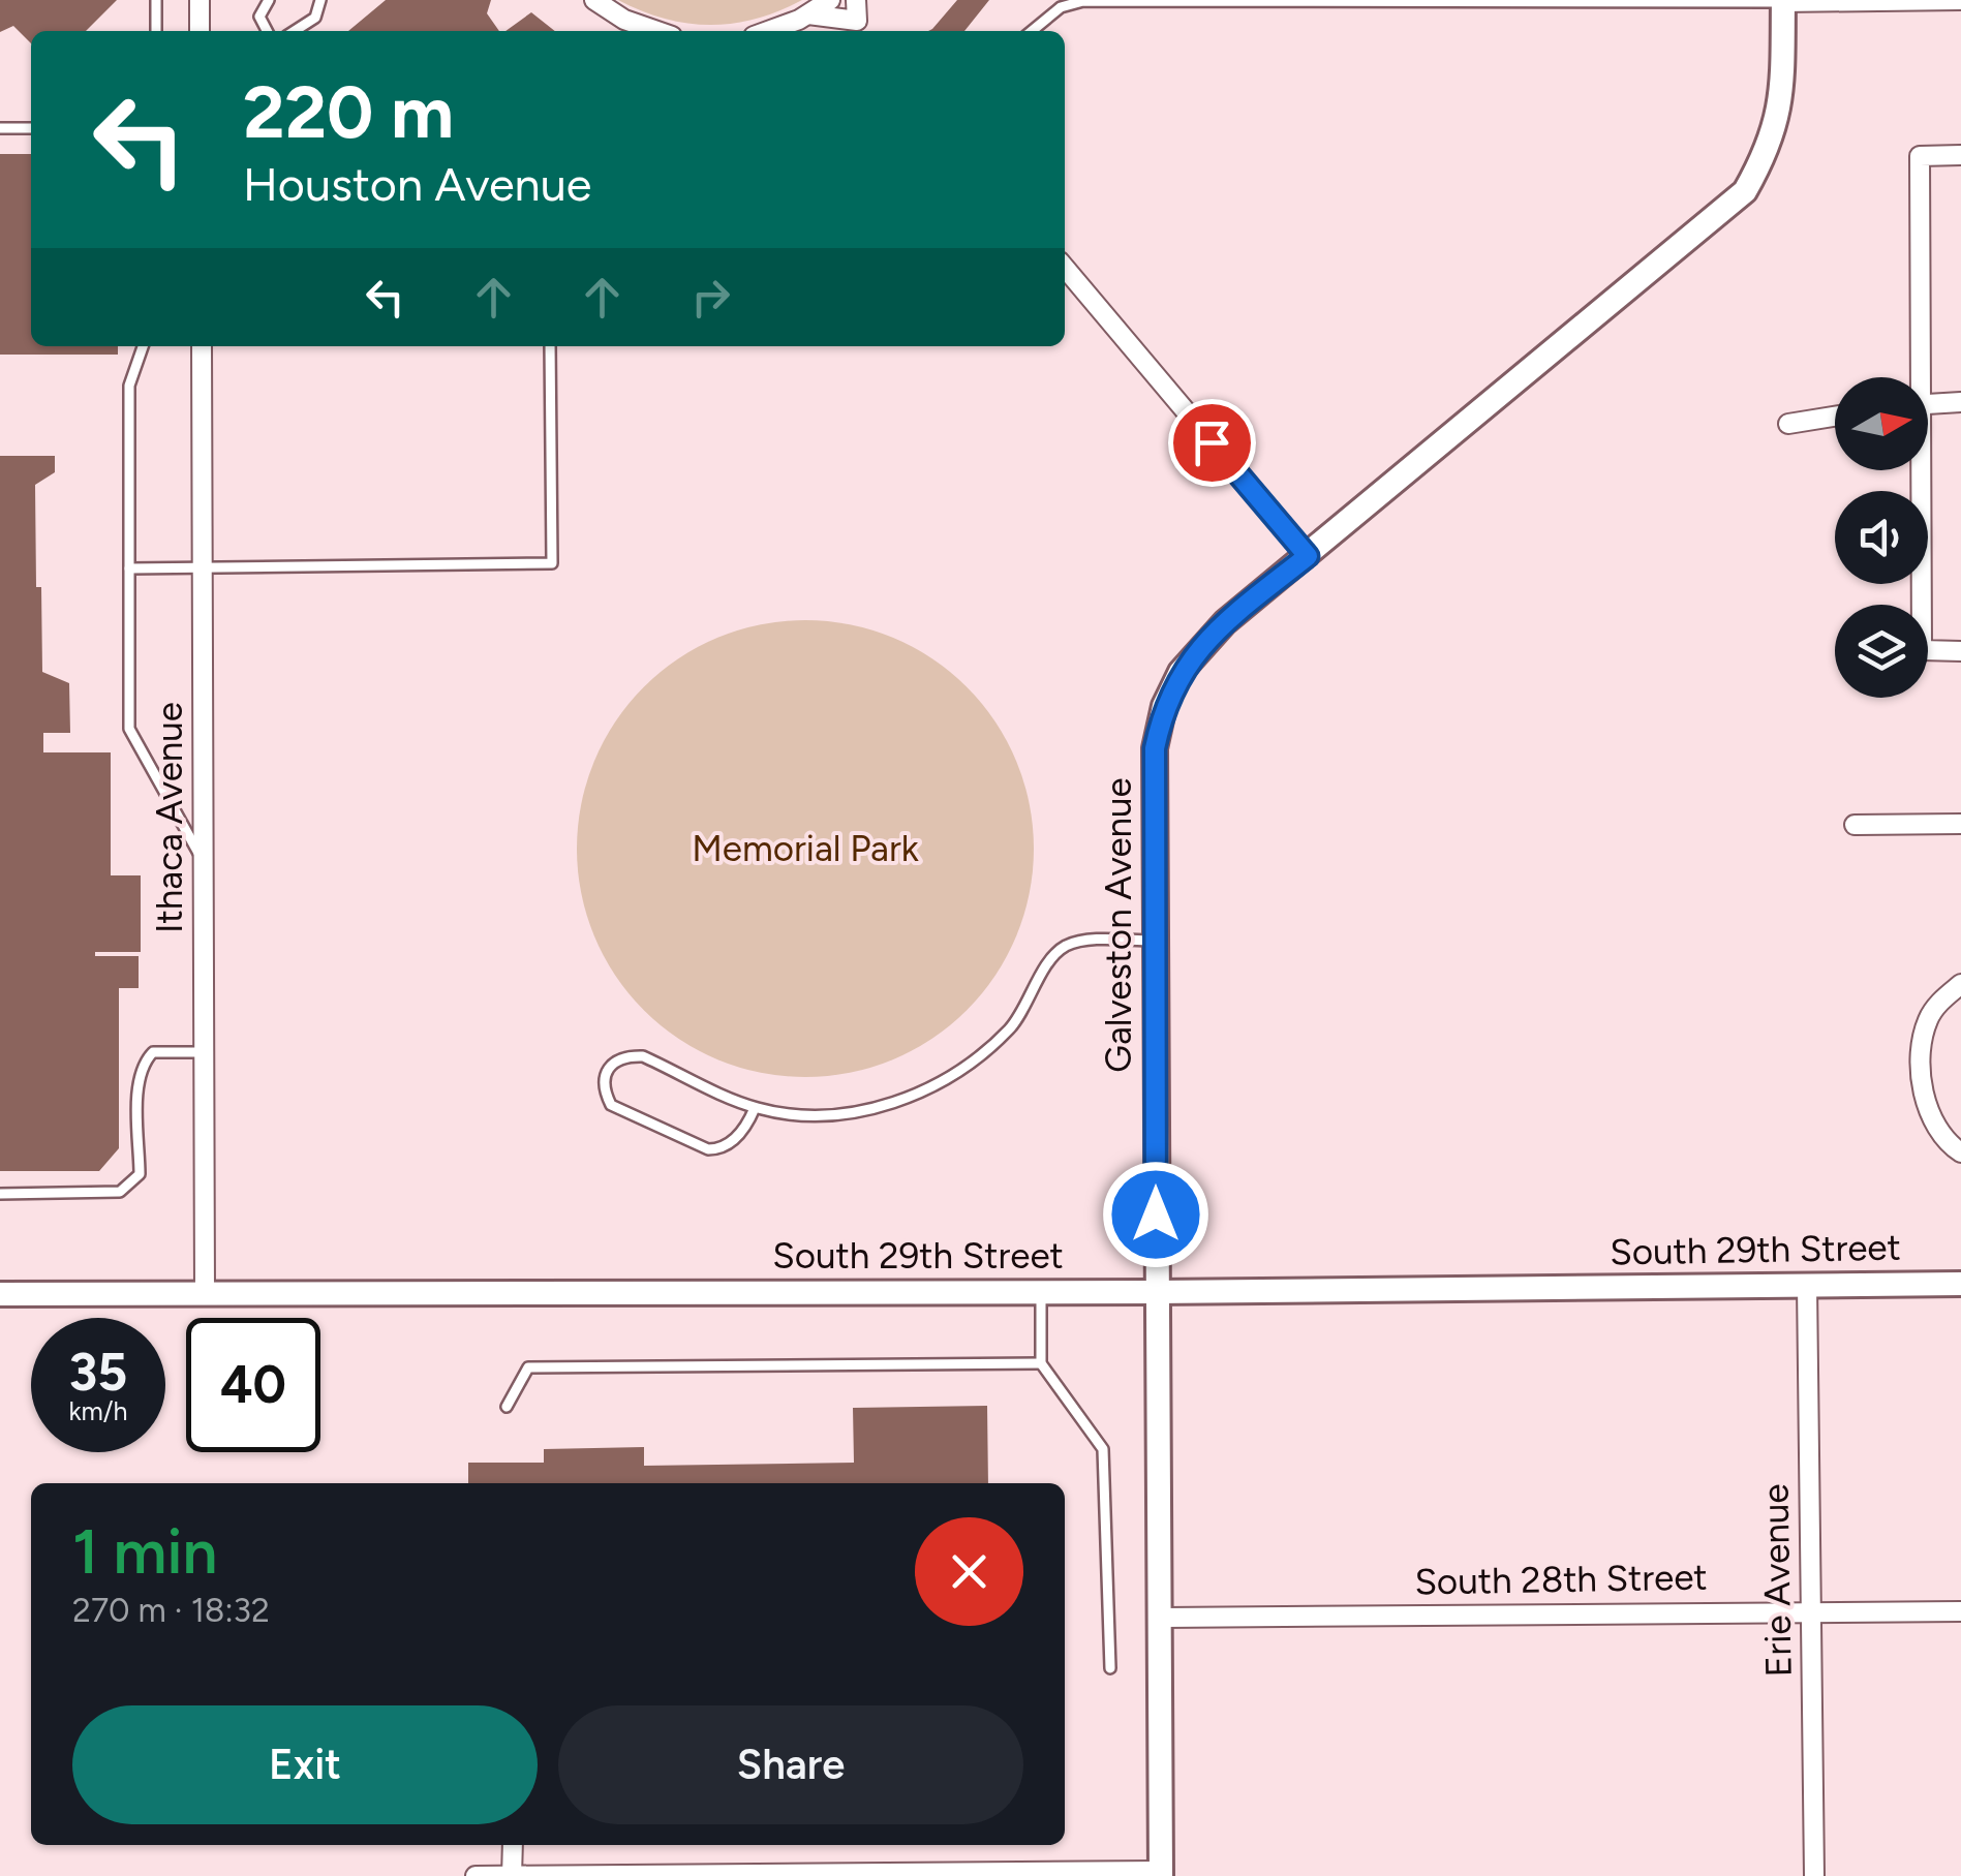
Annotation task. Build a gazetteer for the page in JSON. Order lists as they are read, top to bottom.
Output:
{
  "streets": {
    "street": [
      "Ithaca Avenue",
      "Galveston Avenue",
      "South 29th Street",
      "South 28th Street",
      "Erie Avenue"
    ]
  },
  "crossings": [
    ["Ithaca Avenue", "South 29th Street"],
    ["Galveston Avenue", "South 29th Street"],
    ["Galveston Avenue", "South 28th Street"],
    ["South 29th Street", "Erie Avenue"],
    ["South 28th Street", "Erie Avenue"]
  ],
  "parks": ["Memorial Park"],
  "north": "right",
  "page": {
    "turn": ["220 m", "Houston Avenue"],
    "speed": "35 km/h",
    "limit": "40",
    "heading": ["1 min", "270 m · 18:32"],
    "buttons": ["Exit", "Share"]
  }
}
